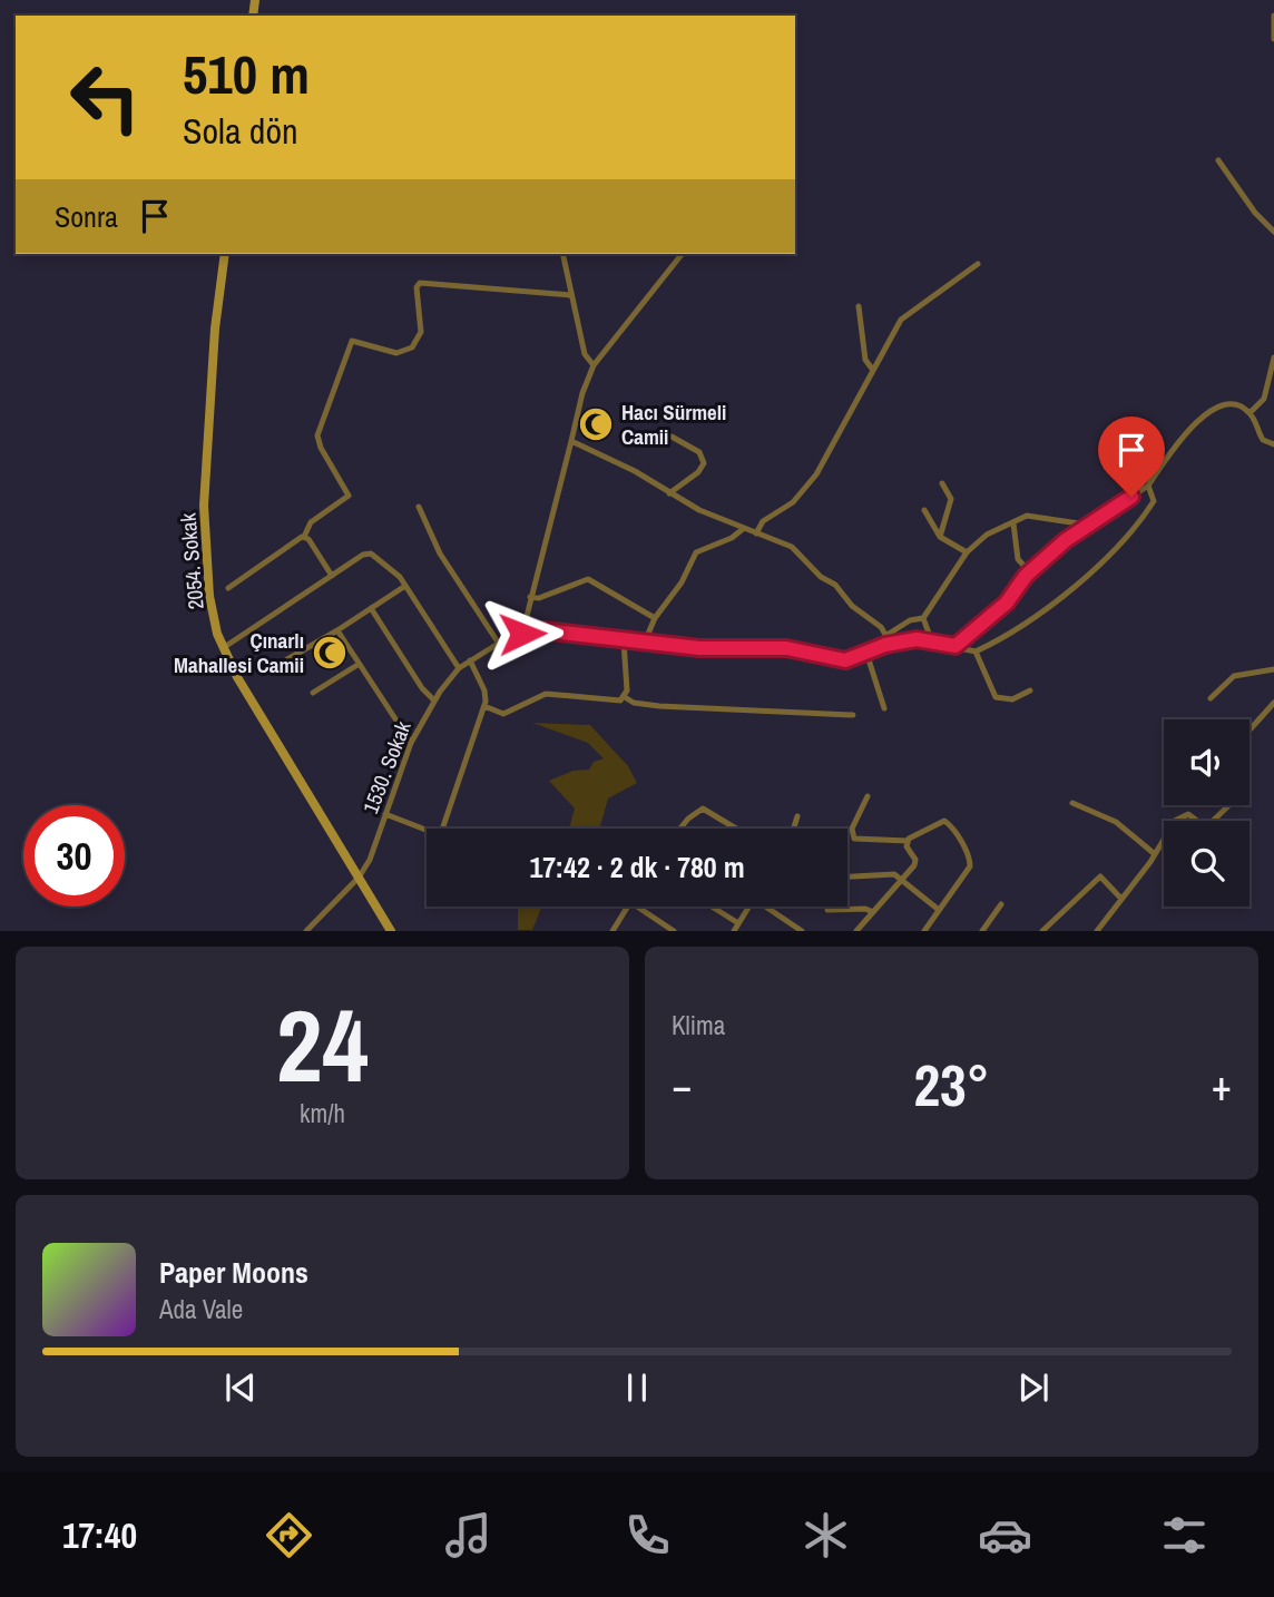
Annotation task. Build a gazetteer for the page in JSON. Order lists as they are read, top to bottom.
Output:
{
  "streets": {
    "main road": ["2054. Sokak"],
    "street": ["1530. Sokak"]
  },
  "crossings": [
    ["2054. Sokak", "1530. Sokak"]
  ],
  "places": {
    "mosque": ["Hacı Sürmeli Camii", "Çınarlı Mahallesi Camii"]
  },
  "page": {
    "turn": ["510 m", "Sola dön"],
    "then": "Sonra",
    "limit": "30",
    "trip": "17:42 · 2 dk · 780 m",
    "tile": [
      ["24", "km/h"],
      "Klima"
    ],
    "heat": ["−", "23°", "+"],
    "song": ["Paper Moons", "Ada Vale"],
    "tabs": "17:40"
  }
}
